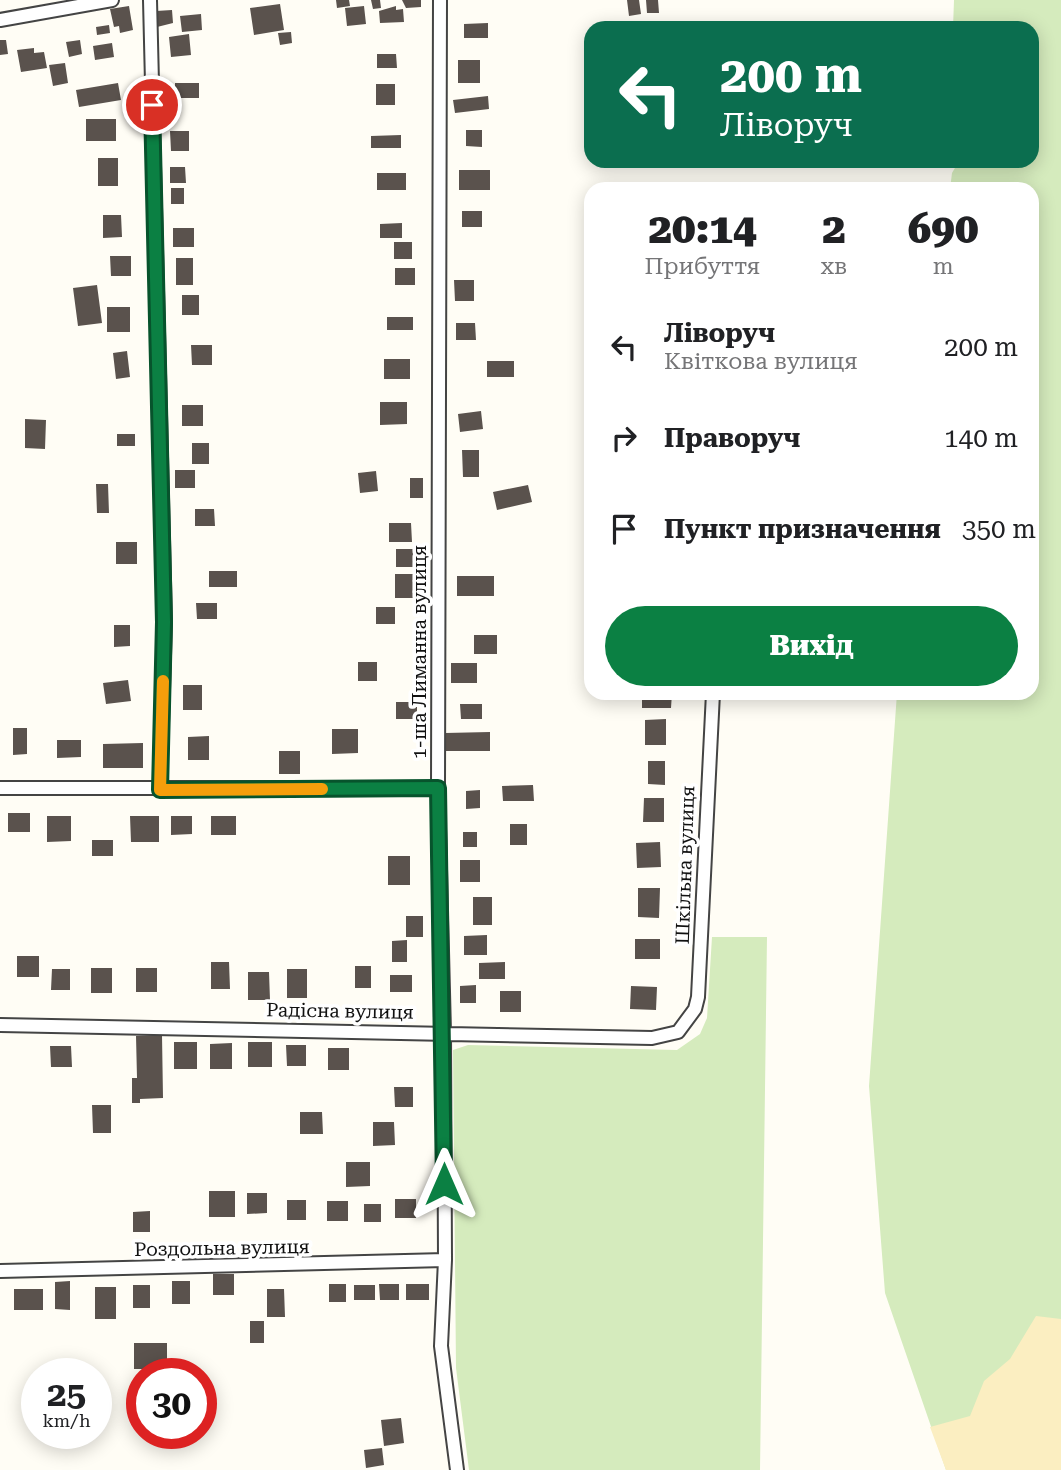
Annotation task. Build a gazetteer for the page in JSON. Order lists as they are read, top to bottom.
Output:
{
  "streets": {
    "street": [
      "1-ша Лиманна вулиця",
      "Шкільна вулиця",
      "Радісна вулиця",
      "Роздольна вулиця"
    ]
  },
  "crossings": [
    ["1-ша Лиманна вулиця", "Радісна вулиця"],
    ["1-ша Лиманна вулиця", "Роздольна вулиця"],
    ["Шкільна вулиця", "Радісна вулиця"]
  ],
  "page": {
    "turn": ["200 m", "Ліворуч"],
    "eta": [
      "20:14",
      "Прибуття",
      "2",
      "хв",
      "690",
      "m"
    ],
    "list": [
      {
        "name": "Ліворуч",
        "note": "Квіткова вулиця",
        "value": "200 m"
      },
      {
        "name": "Праворуч",
        "value": "140 m"
      },
      {
        "name": "Пункт призначення",
        "value": "350 m"
      }
    ],
    "buttons": "Вихід",
    "speed": "25 km/h",
    "limit": "30"
  }
}
